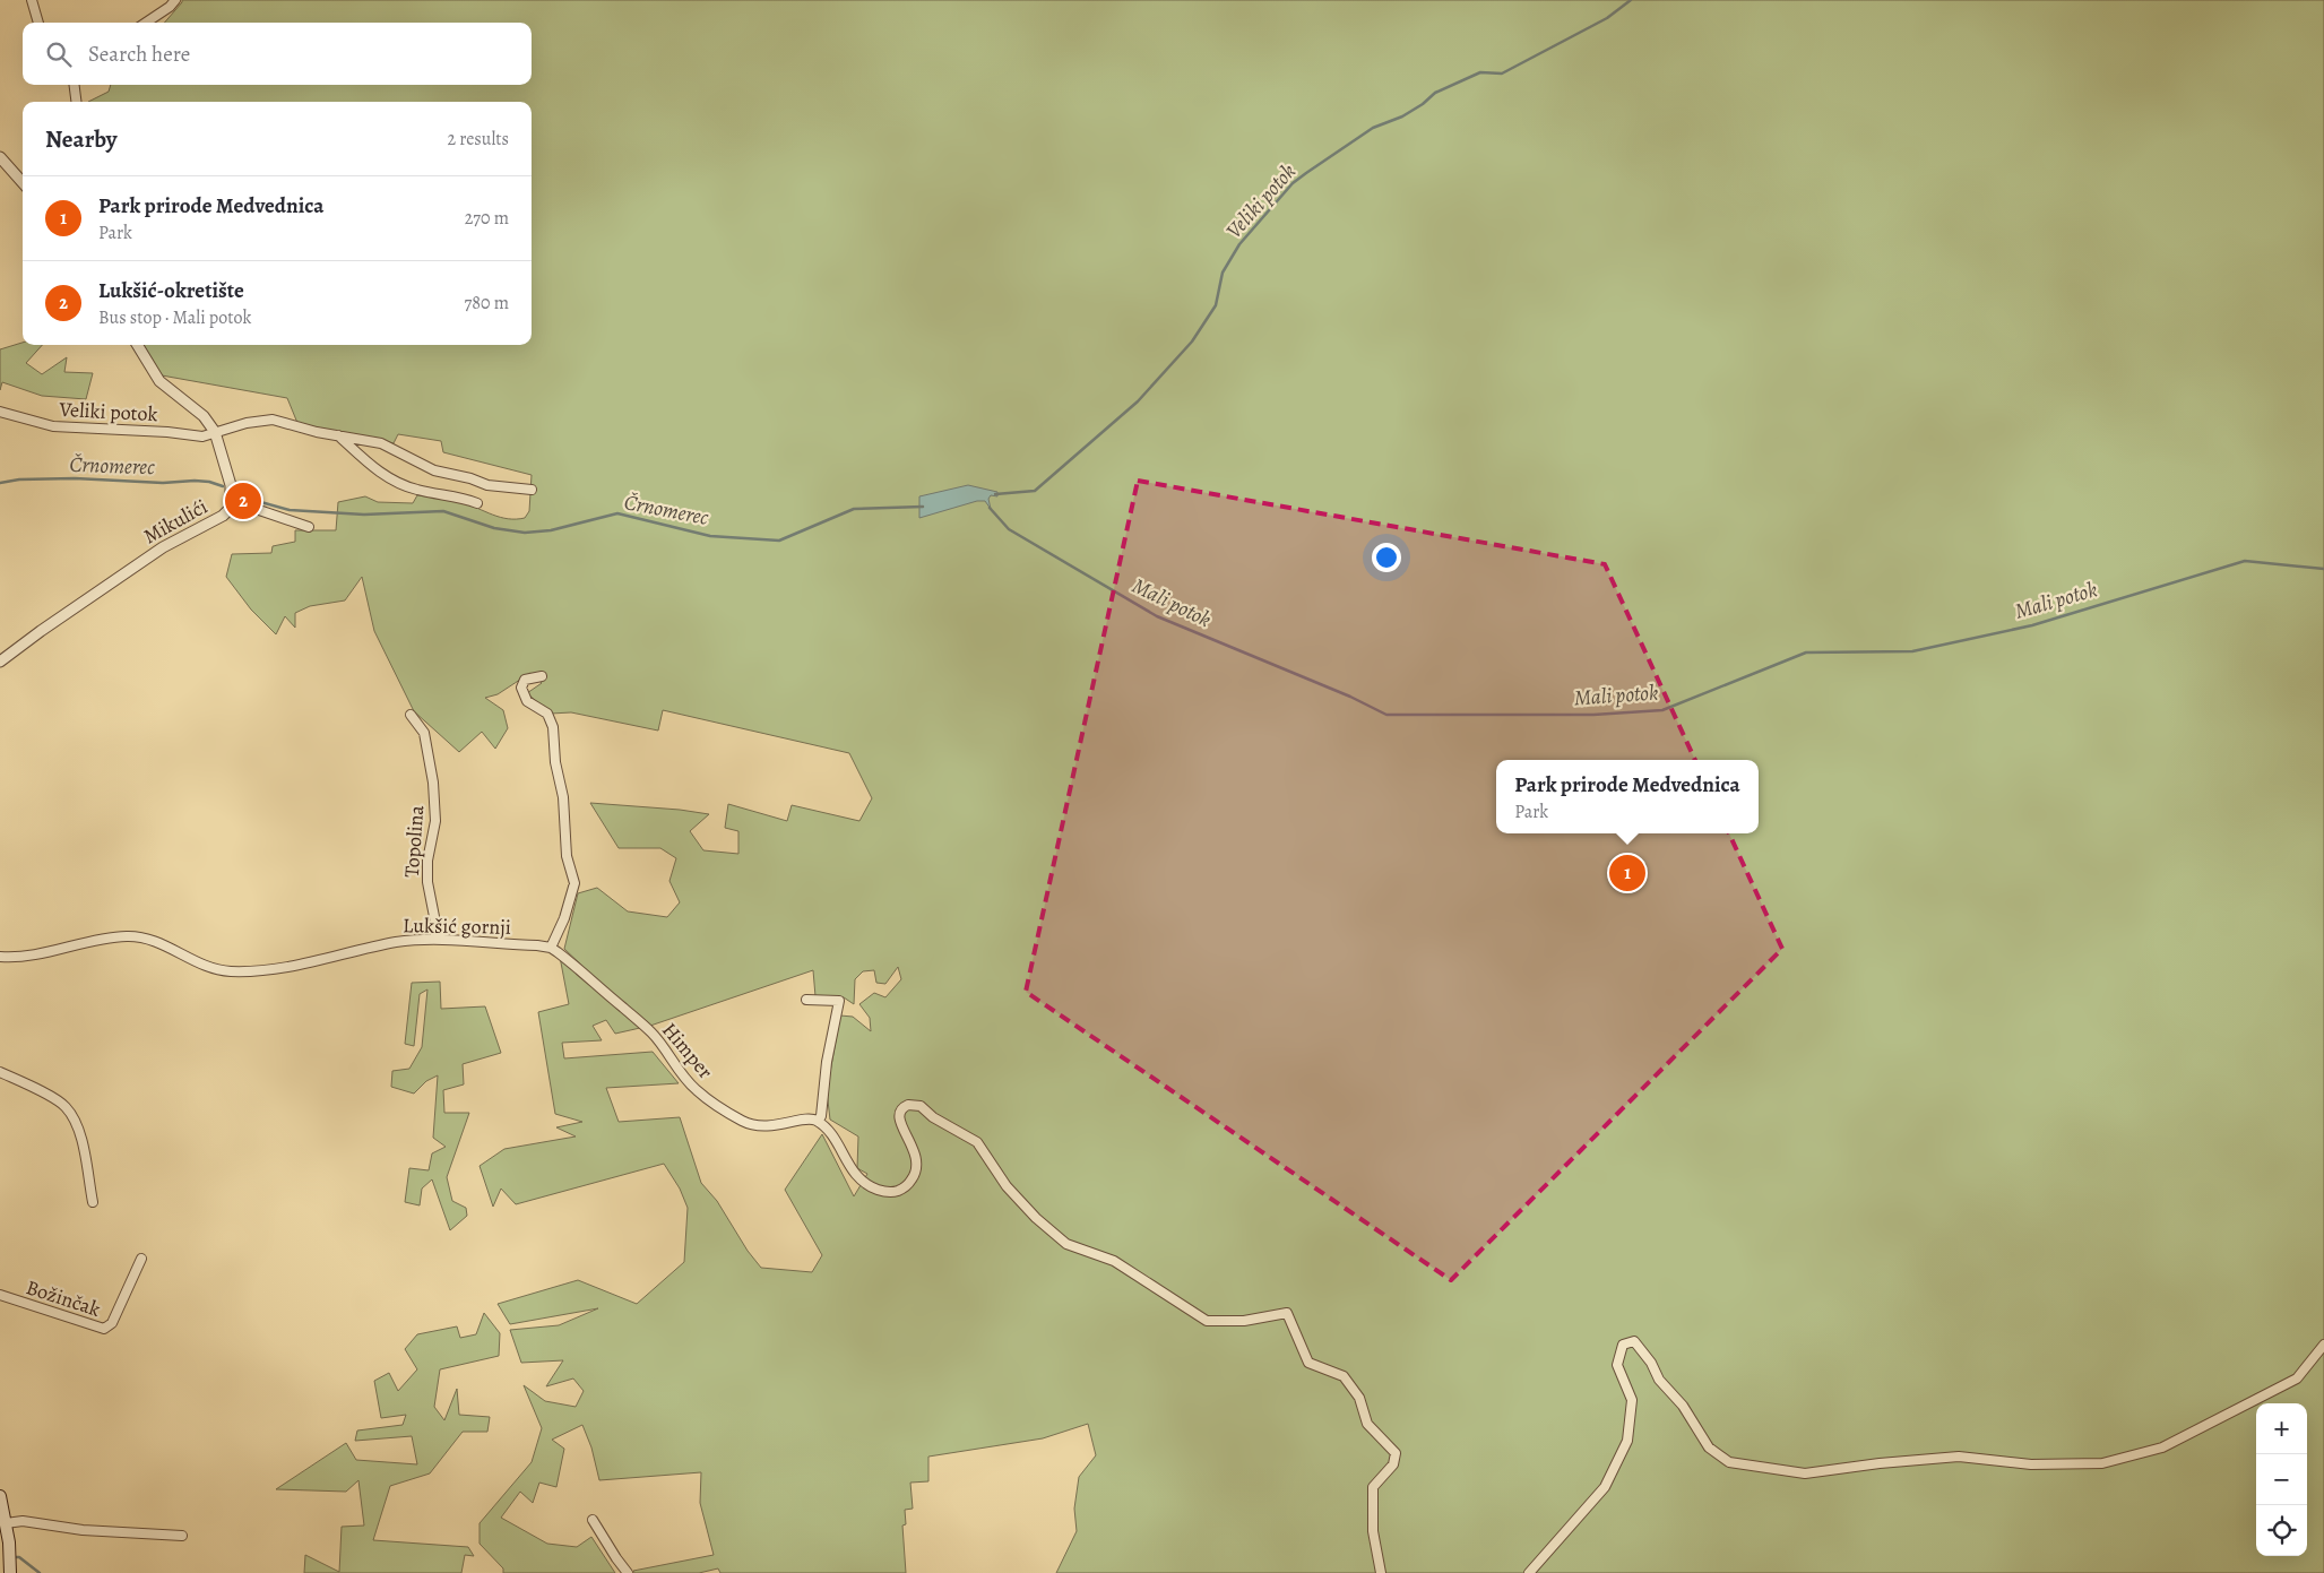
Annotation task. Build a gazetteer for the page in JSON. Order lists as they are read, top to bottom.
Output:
{
  "streets": {
    "street": [
      "Veliki potok",
      "Mikulići",
      "Topolina",
      "Lukšić gornji",
      "Himper",
      "Božinčak"
    ]
  },
  "crossings": [
    ["Veliki potok", "Mikulići"],
    ["Topolina", "Lukšić gornji"],
    ["Lukšić gornji", "Himper"]
  ],
  "water": ["Veliki potok", "Črnomerec", "Mali potok"],
  "page": {
    "search": "Search here",
    "heading": ["Nearby", "2 results"],
    "list": [
      {
        "mark": "1",
        "name": "Park prirode Medvednica",
        "note": "Park",
        "value": "270 m"
      },
      {
        "mark": "2",
        "name": "Lukšić-okretište",
        "note": "Bus stop · Mali potok",
        "value": "780 m"
      }
    ],
    "pins": ["2", "1"],
    "popup": ["Park prirode Medvednica", "Park"],
    "map_buttons": ["+", "−"]
  }
}
